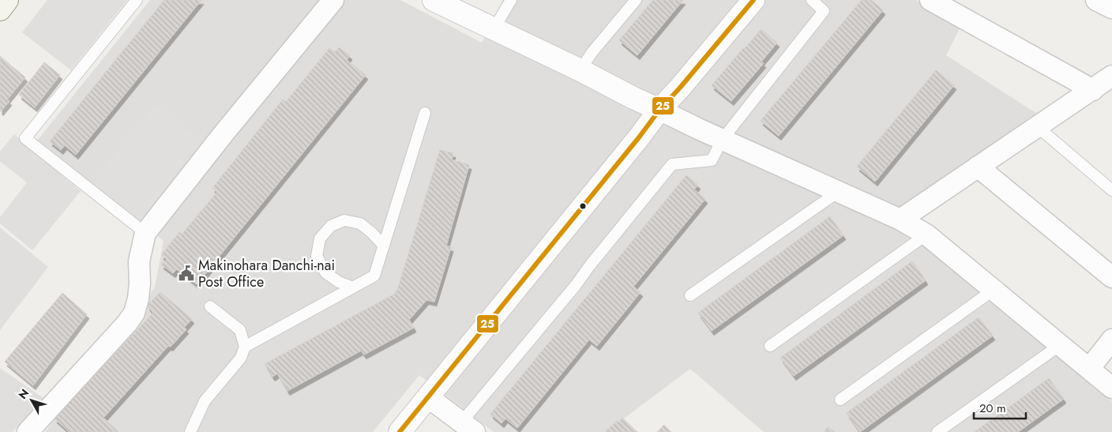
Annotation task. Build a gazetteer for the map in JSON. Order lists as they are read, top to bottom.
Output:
{
  "places": {
    "public building": ["Makinohara Danchi-nai Post Office"]
  },
  "lines": ["transit line 25"],
  "scale_bar": "20 m",
  "north": "top left"
}
